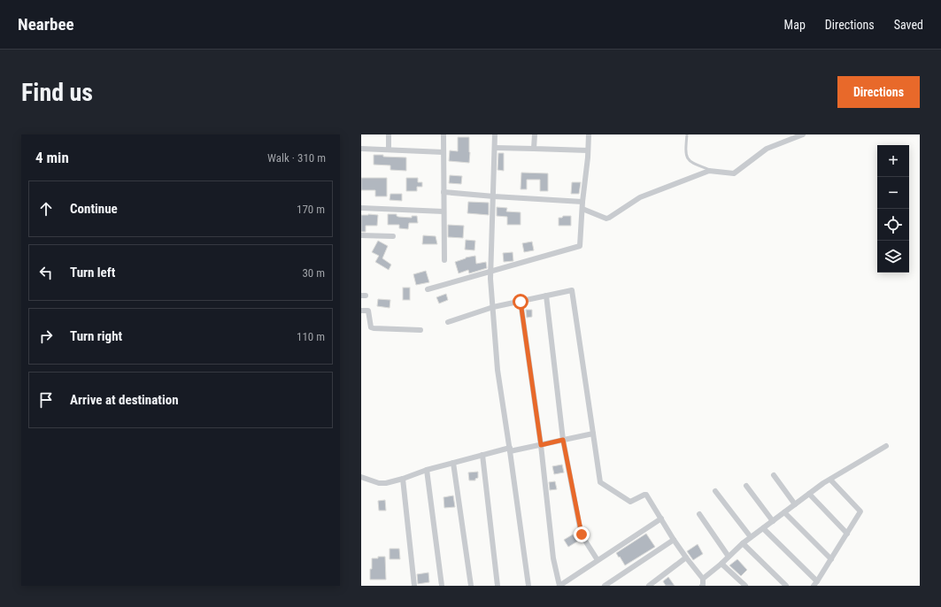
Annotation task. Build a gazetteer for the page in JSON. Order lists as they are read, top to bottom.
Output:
{
  "page": {
    "header": "Nearbee",
    "nav": ["Map", "Directions", "Saved"],
    "buttons": "Directions",
    "title": "Find us",
    "heading": ["4 min", "Walk · 310 m"],
    "map_buttons": ["+", "−"],
    "list": [
      ["Continue", "170 m"],
      ["Turn left", "30 m"],
      ["Turn right", "110 m"],
      "Arrive at destination"
    ]
  }
}
